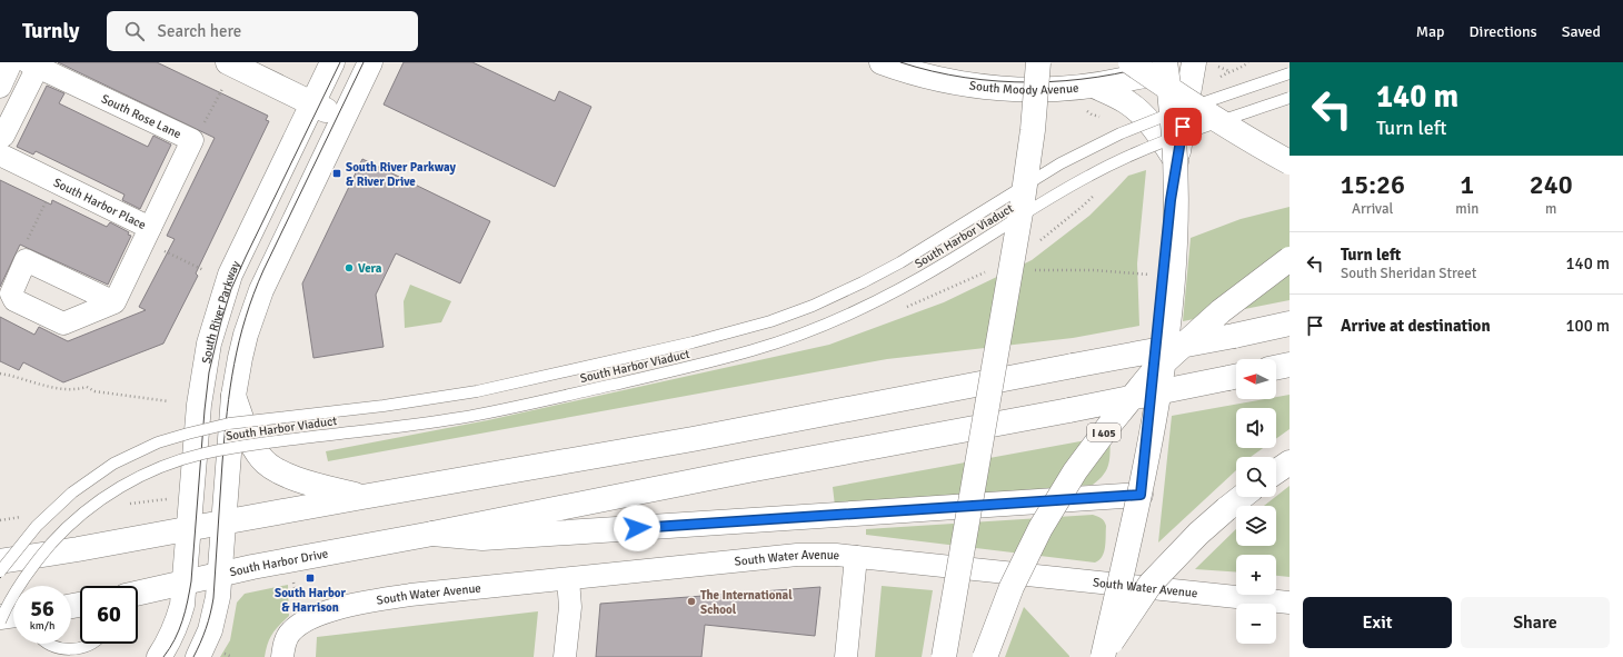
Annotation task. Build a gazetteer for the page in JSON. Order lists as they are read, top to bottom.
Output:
{
  "streets": {
    "main road": [
      "South Moody Avenue",
      "South River Parkway",
      "I 405",
      "South Harbor Drive"
    ],
    "street": ["South Rose Lane", "South Harbor Place", "South Water Avenue"],
    "lane": ["South Harbor Viaduct"]
  },
  "crossings": [
    ["South Rose Lane", "South Harbor Place"],
    ["South River Parkway", "South Harbor Drive"]
  ],
  "places": {
    "transit": ["South River Parkway & River Drive", "South Harbor & Harrison"],
    "other": ["Vera", "The International School"]
  },
  "north": "left",
  "page": {
    "header": "Turnly",
    "search": "Search here",
    "nav": ["Map", "Directions", "Saved"],
    "turn": ["140 m", "Turn left"],
    "eta": [
      "15:26",
      "Arrival",
      "1",
      "min",
      "240",
      "m"
    ],
    "list": [
      {
        "name": "Turn left",
        "note": "South Sheridan Street",
        "value": "140 m"
      },
      {
        "name": "Arrive at destination",
        "value": "100 m"
      }
    ],
    "map_buttons": ["+", "−"],
    "speed": "56 km/h",
    "limit": "60",
    "buttons": ["Exit", "Share"]
  }
}
